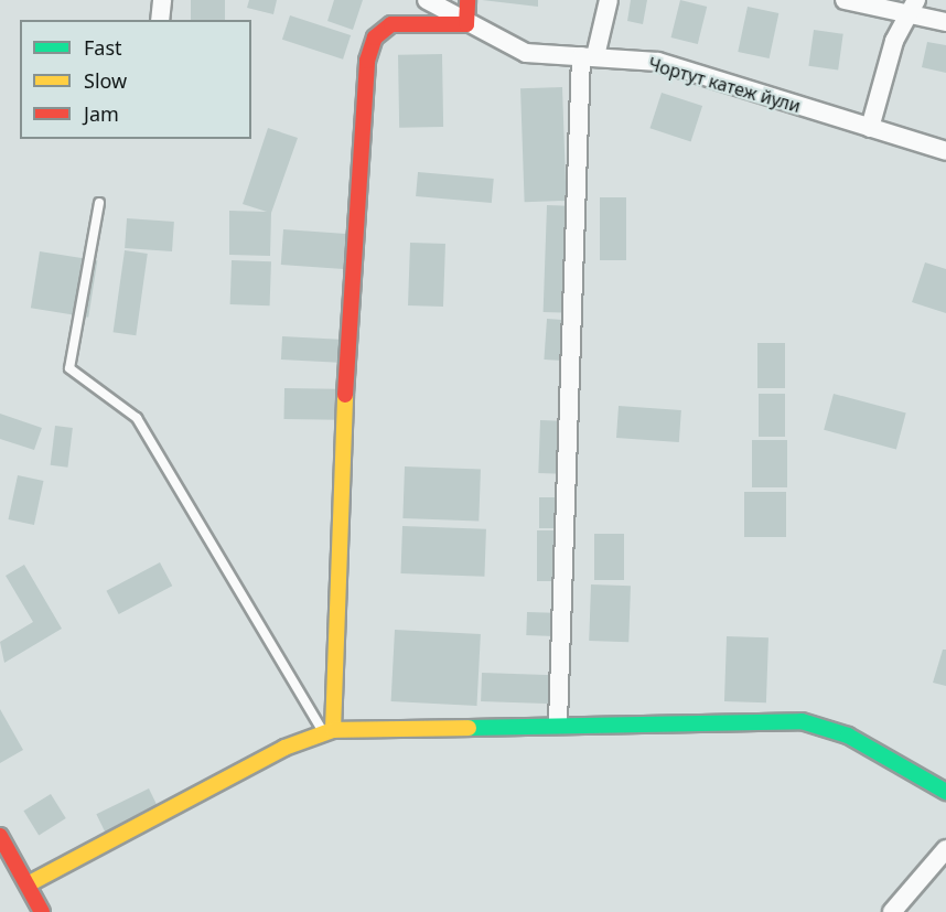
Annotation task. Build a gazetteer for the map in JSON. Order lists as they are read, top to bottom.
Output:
{
  "streets": {
    "street": ["Чортут катеж йули"]
  },
  "legend": ["Fast", "Slow", "Jam"]
}
